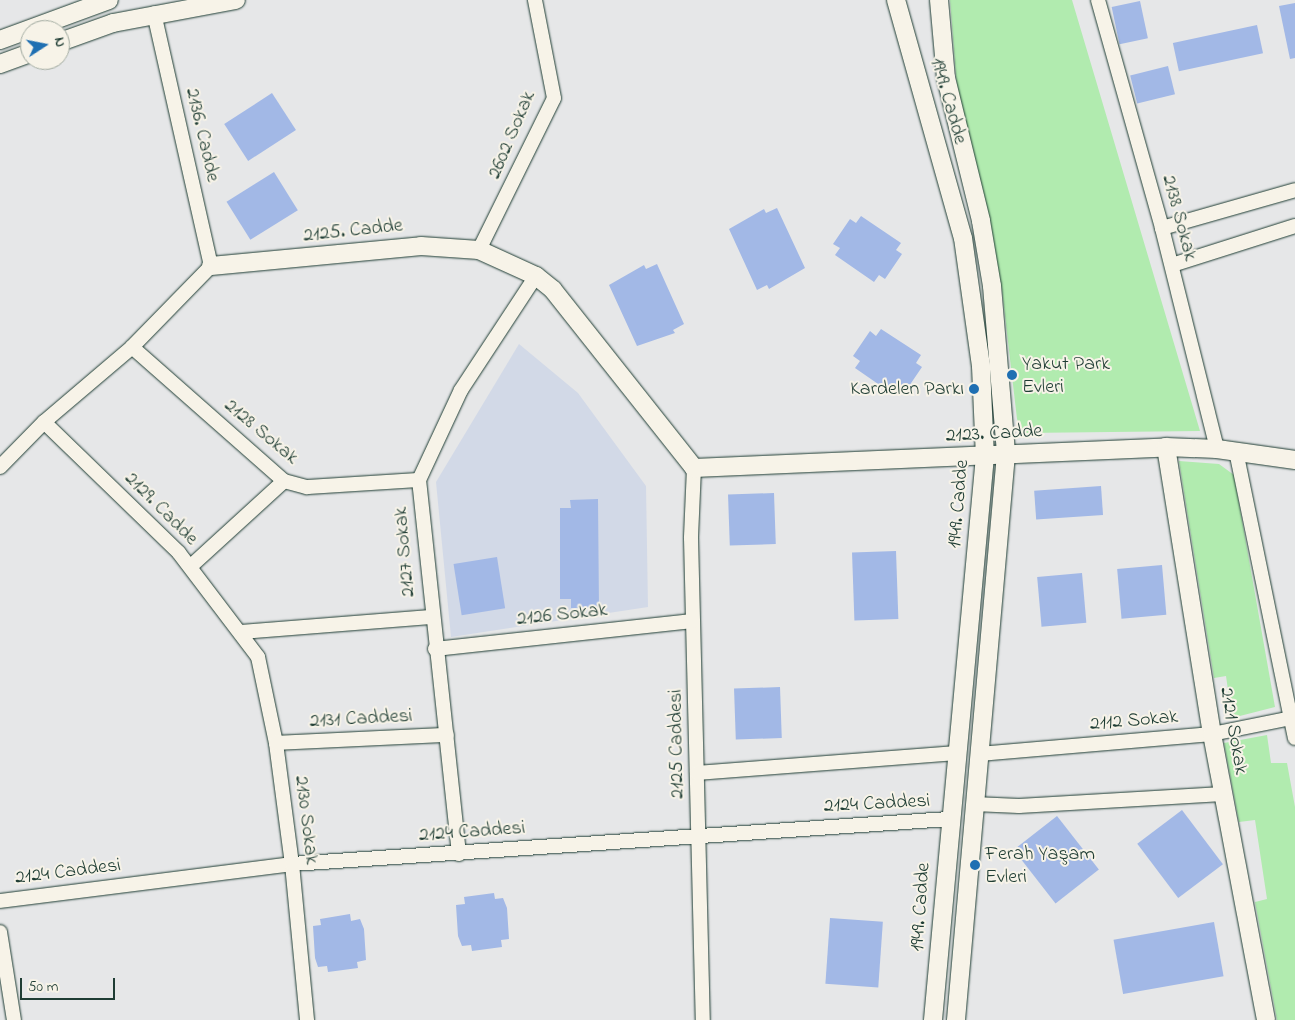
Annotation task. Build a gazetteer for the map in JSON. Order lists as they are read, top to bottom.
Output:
{
  "streets": {
    "street": [
      "1949. Cadde",
      "2136. Cadde",
      "2602 Sokak",
      "2138 Sokak",
      "2125. Cadde",
      "2128 Sokak",
      "2123. Cadde",
      "2129. Cadde",
      "2127 Sokak",
      "2126 Sokak",
      "2131 Caddesi",
      "2112 Sokak",
      "2121 Sokak",
      "2125 Caddesi",
      "2124 Caddesi",
      "2130 Sokak"
    ]
  },
  "crossings": [
    ["1949. Cadde", "2123. Cadde"],
    ["1949. Cadde", "2112 Sokak"],
    ["1949. Cadde", "2124 Caddesi"],
    ["2136. Cadde", "2125. Cadde"],
    ["2602 Sokak", "2125. Cadde"],
    ["2138 Sokak", "2123. Cadde"],
    ["2125. Cadde", "2123. Cadde"],
    ["2125. Cadde", "2127 Sokak"],
    ["2125. Cadde", "2125 Caddesi"],
    ["2128 Sokak", "2127 Sokak"],
    ["2123. Cadde", "2121 Sokak"],
    ["2123. Cadde", "2125 Caddesi"],
    ["2129. Cadde", "2130 Sokak"],
    ["2127 Sokak", "2126 Sokak"],
    ["2127 Sokak", "2131 Caddesi"],
    ["2127 Sokak", "2124 Caddesi"],
    ["2126 Sokak", "2125 Caddesi"],
    ["2131 Caddesi", "2130 Sokak"],
    ["2112 Sokak", "2121 Sokak"],
    ["2125 Caddesi", "2124 Caddesi"],
    ["2124 Caddesi", "2130 Sokak"]
  ],
  "places": ["Yakut Park Evleri", "Kardelen Parkı", "Ferah Yaşam Evleri"],
  "scale_bar": "50 m",
  "north": "right"
}
